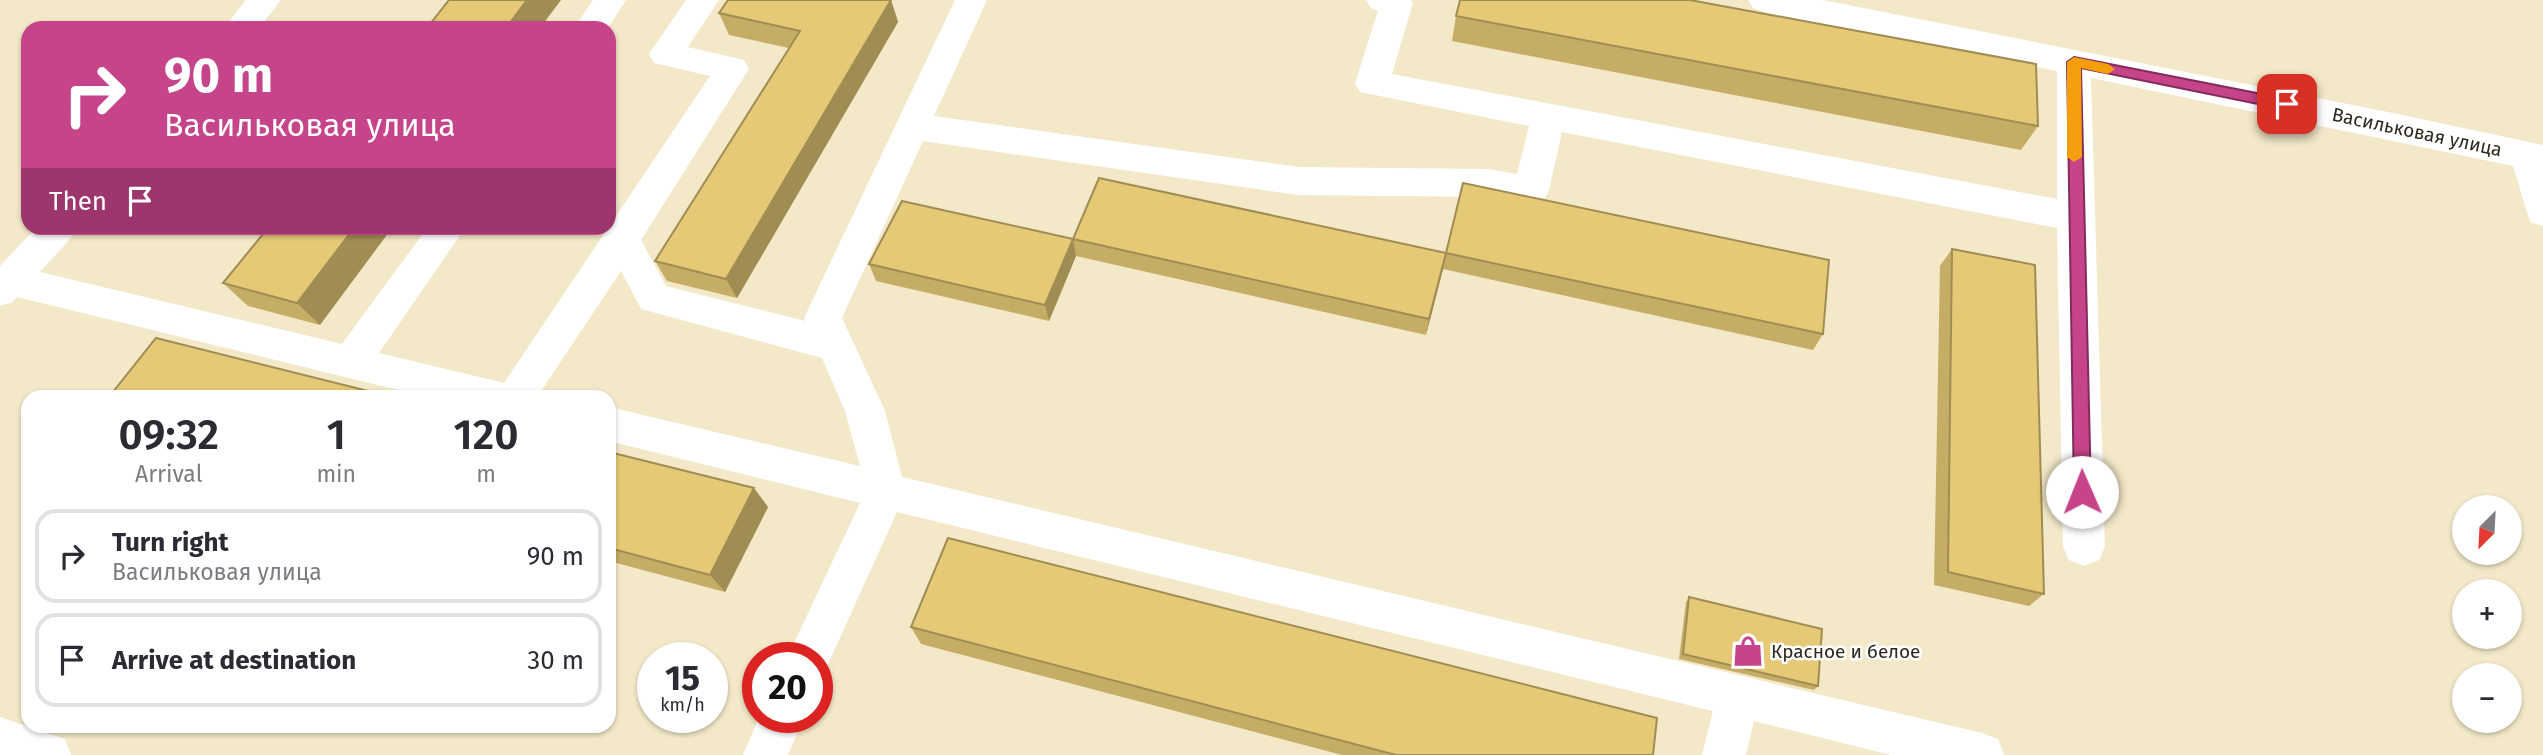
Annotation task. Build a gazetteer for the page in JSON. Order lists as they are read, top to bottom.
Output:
{
  "streets": {
    "street": ["Васильковая улица"]
  },
  "places": {
    "shop": ["Красное и белое"]
  },
  "north": "bottom left",
  "page": {
    "turn": ["90 m", "Васильковая улица"],
    "then": "Then",
    "eta": [
      "09:32",
      "Arrival",
      "1",
      "min",
      "120",
      "m"
    ],
    "map_buttons": ["+", "−"],
    "list": [
      {
        "name": "Turn right",
        "note": "Васильковая улица",
        "value": "90 m"
      },
      {
        "name": "Arrive at destination",
        "value": "30 m"
      }
    ],
    "speed": "15 km/h",
    "limit": "20"
  }
}
